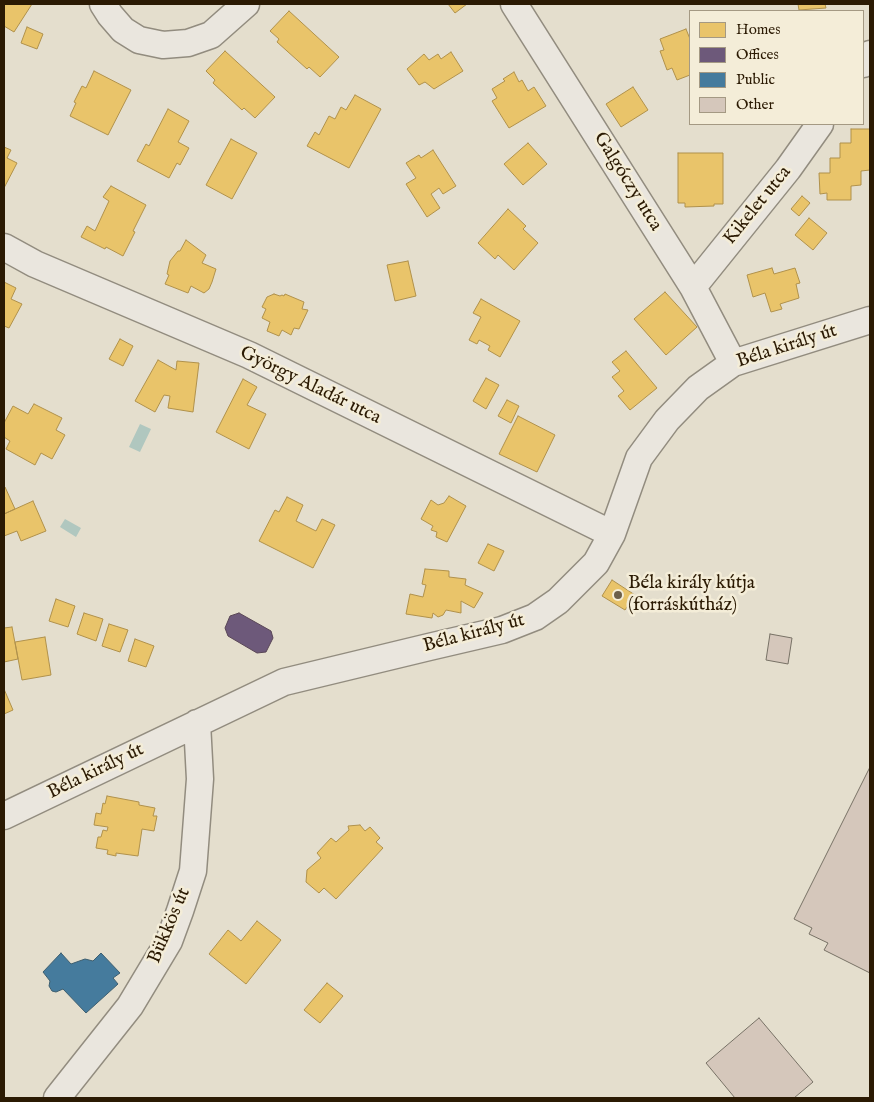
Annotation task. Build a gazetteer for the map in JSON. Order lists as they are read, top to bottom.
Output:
{
  "streets": {
    "street": [
      "Galgóczy utca",
      "Kikelet utca",
      "Béla király út",
      "György Aladár utca",
      "Bükkös út"
    ]
  },
  "crossings": [
    ["Galgóczy utca", "Kikelet utca"],
    ["Galgóczy utca", "Béla király út"],
    ["Béla király út", "György Aladár utca"],
    ["Béla király út", "Bükkös út"]
  ],
  "places": ["Béla király kútja (forráskútház)"],
  "legend": [
    "Homes",
    "Offices",
    "Public",
    "Other"
  ]
}
